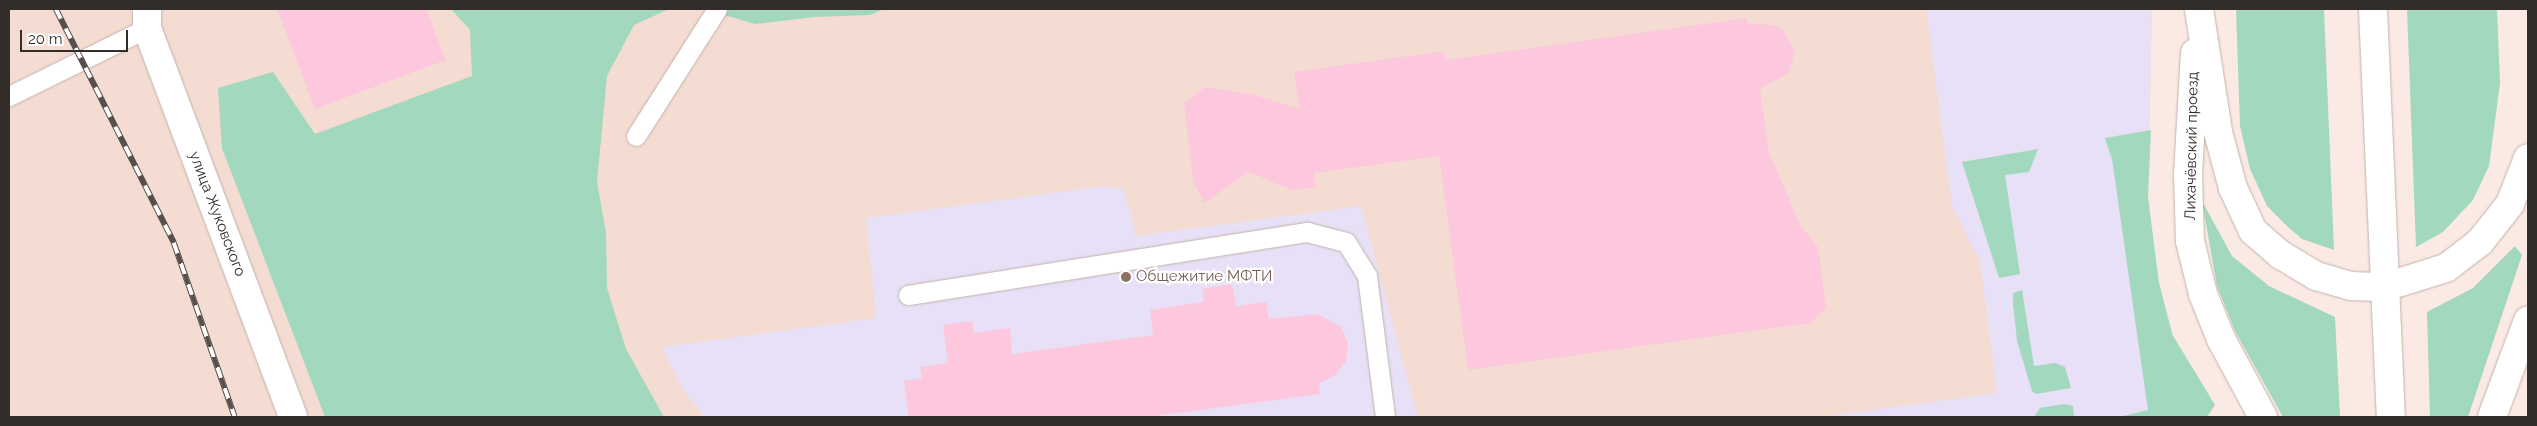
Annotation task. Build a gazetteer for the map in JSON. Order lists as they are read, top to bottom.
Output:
{
  "streets": {
    "main road": ["Лихачёвский проезд", "улица Жуковского"]
  },
  "places": ["Общежитие МФТИ"],
  "scale_bar": "20 m"
}
